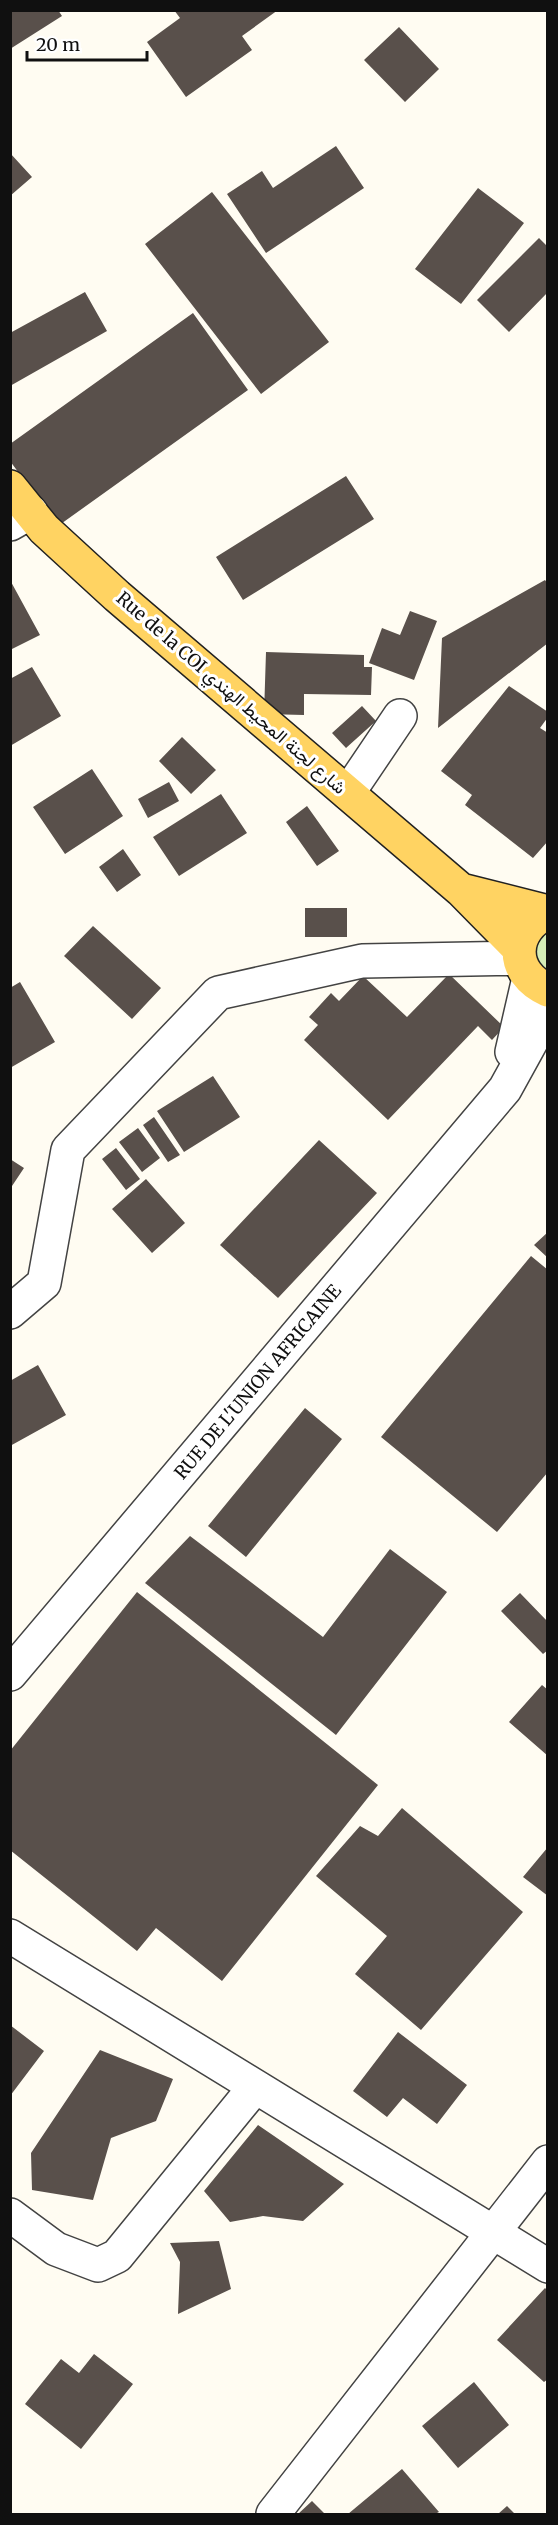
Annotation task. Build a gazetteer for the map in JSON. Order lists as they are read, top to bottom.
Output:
{
  "streets": {
    "main road": ["Rue de la COI شارع لجنة المحيط الهندي"],
    "street": ["RUE DE L'UNION AFRICAINE"]
  },
  "crossings": [
    ["Rue de la COI شارع لجنة المحيط الهندي", "RUE DE L'UNION AFRICAINE"]
  ],
  "scale_bar": "20 m"
}
